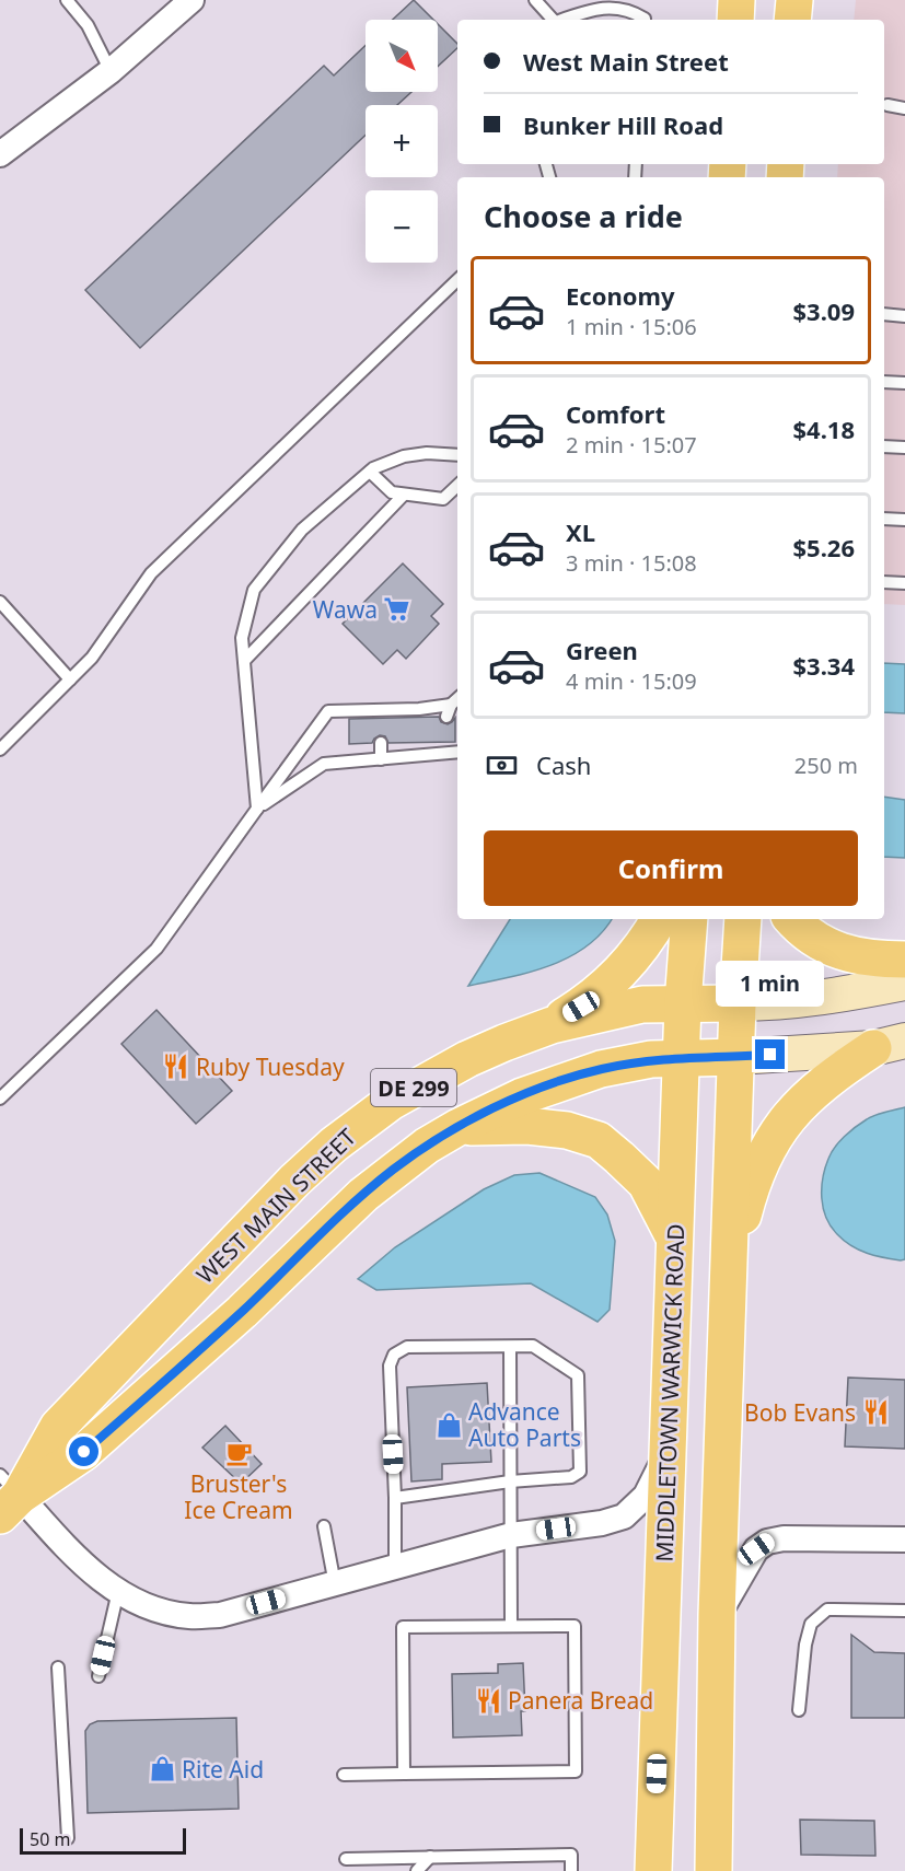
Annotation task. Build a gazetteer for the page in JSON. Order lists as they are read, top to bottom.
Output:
{
  "streets": {
    "main road": ["DE 299", "WEST MAIN STREET", "MIDDLETOWN WARWICK ROAD"]
  },
  "crossings": [
    ["DE 299", "WEST MAIN STREET"],
    ["DE 299", "MIDDLETOWN WARWICK ROAD"],
    ["WEST MAIN STREET", "MIDDLETOWN WARWICK ROAD"]
  ],
  "places": {
    "supermarket": ["Wawa"],
    "restaurant": ["Ruby Tuesday", "Bob Evans", "Panera Bread"],
    "shop": ["Advance Auto Parts", "Rite Aid"],
    "cafe": ["Bruster's Ice Cream"]
  },
  "scale_bar": "50 m",
  "north": "bottom right",
  "page": {
    "map_buttons": ["+", "−"],
    "banner": ["West Main Street", "Bunker Hill Road"],
    "heading": "Choose a ride",
    "list": [
      {
        "name": "Economy",
        "note": "1 min · 15:06",
        "value": "$3.09"
      },
      {
        "name": "Comfort",
        "note": "2 min · 15:07",
        "value": "$4.18"
      },
      {
        "name": "XL",
        "note": "3 min · 15:08",
        "value": "$5.26"
      },
      {
        "name": "Green",
        "note": "4 min · 15:09",
        "value": "$3.34"
      }
    ],
    "pay": ["Cash", "250 m"],
    "buttons": "Confirm",
    "bubble": "1 min",
    "scale": "50 m"
  }
}
